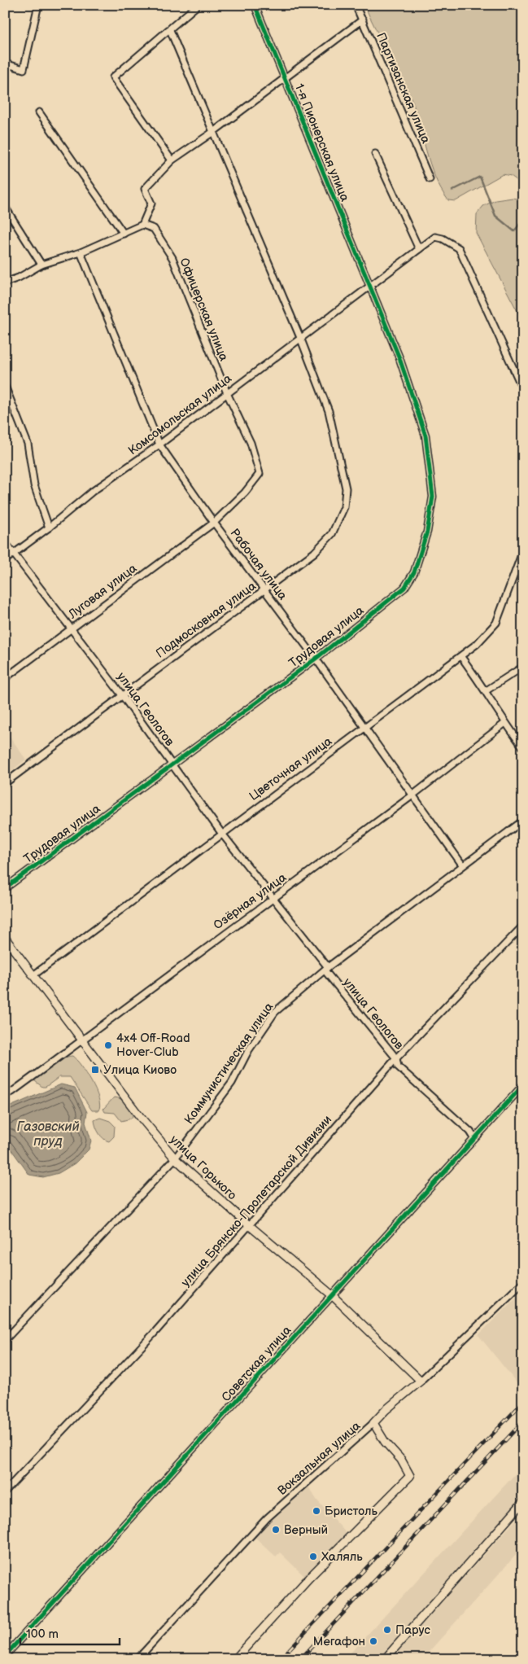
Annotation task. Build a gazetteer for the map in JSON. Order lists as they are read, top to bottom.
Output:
{
  "streets": {
    "street": [
      "Партизанская улица",
      "1-я Пионерская улица",
      "Офицерская улица",
      "Комсомольская улица",
      "Рабочая улица",
      "Луговая улица",
      "Подмосковная улица",
      "Трудовая улица",
      "улица Геологов",
      "Цветочная улица",
      "Озёрная улица",
      "Коммунистическая улица",
      "улица Горького",
      "улица Брянско-Пролетарской Дивизии",
      "Советская улица",
      "Вокзальная улица"
    ]
  },
  "crossings": [
    ["1-я Пионерская улица", "Комсомольская улица"],
    ["1-я Пионерская улица", "Трудовая улица"],
    ["Офицерская улица", "Комсомольская улица"],
    ["Офицерская улица", "Рабочая улица"],
    ["Офицерская улица", "Луговая улица"],
    ["Комсомольская улица", "Рабочая улица"],
    ["Комсомольская улица", "Подмосковная улица"],
    ["Комсомольская улица", "Трудовая улица"],
    ["Комсомольская улица", "улица Геологов"],
    ["Рабочая улица", "Луговая улица"],
    ["Рабочая улица", "Подмосковная улица"],
    ["Рабочая улица", "Трудовая улица"],
    ["Рабочая улица", "Цветочная улица"],
    ["Рабочая улица", "Озёрная улица"],
    ["Рабочая улица", "Коммунистическая улица"],
    ["Луговая улица", "улица Геологов"],
    ["Подмосковная улица", "улица Геологов"],
    ["Трудовая улица", "улица Геологов"],
    ["улица Геологов", "Цветочная улица"],
    ["улица Геологов", "Озёрная улица"],
    ["улица Геологов", "Коммунистическая улица"],
    ["улица Геологов", "улица Брянско-Пролетарской Дивизии"],
    ["улица Геологов", "Советская улица"],
    ["Цветочная улица", "улица Горького"],
    ["Озёрная улица", "улица Горького"],
    ["Коммунистическая улица", "улица Горького"],
    ["улица Горького", "улица Брянско-Пролетарской Дивизии"],
    ["улица Горького", "Советская улица"],
    ["улица Горького", "Вокзальная улица"]
  ],
  "water": ["Газовский пруд"],
  "places": {
    "other": [
      "4x4 Off-Road Hover-Club",
      "Бристоль",
      "Верный",
      "Халяль",
      "Парус",
      "Мегафон"
    ],
    "transit": ["Улица Киово"]
  },
  "scale_bar": "100 m"
}
